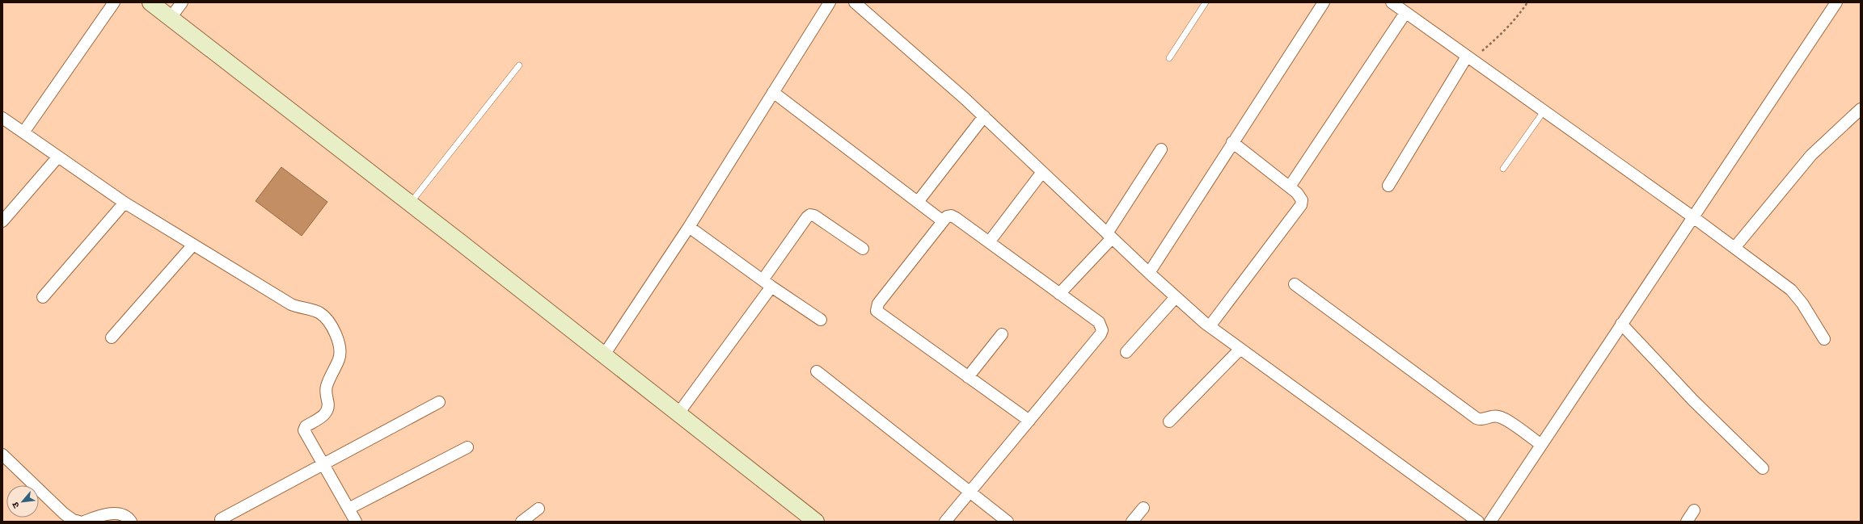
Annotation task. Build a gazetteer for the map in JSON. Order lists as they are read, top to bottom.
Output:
{
  "north": "bottom left"
}
